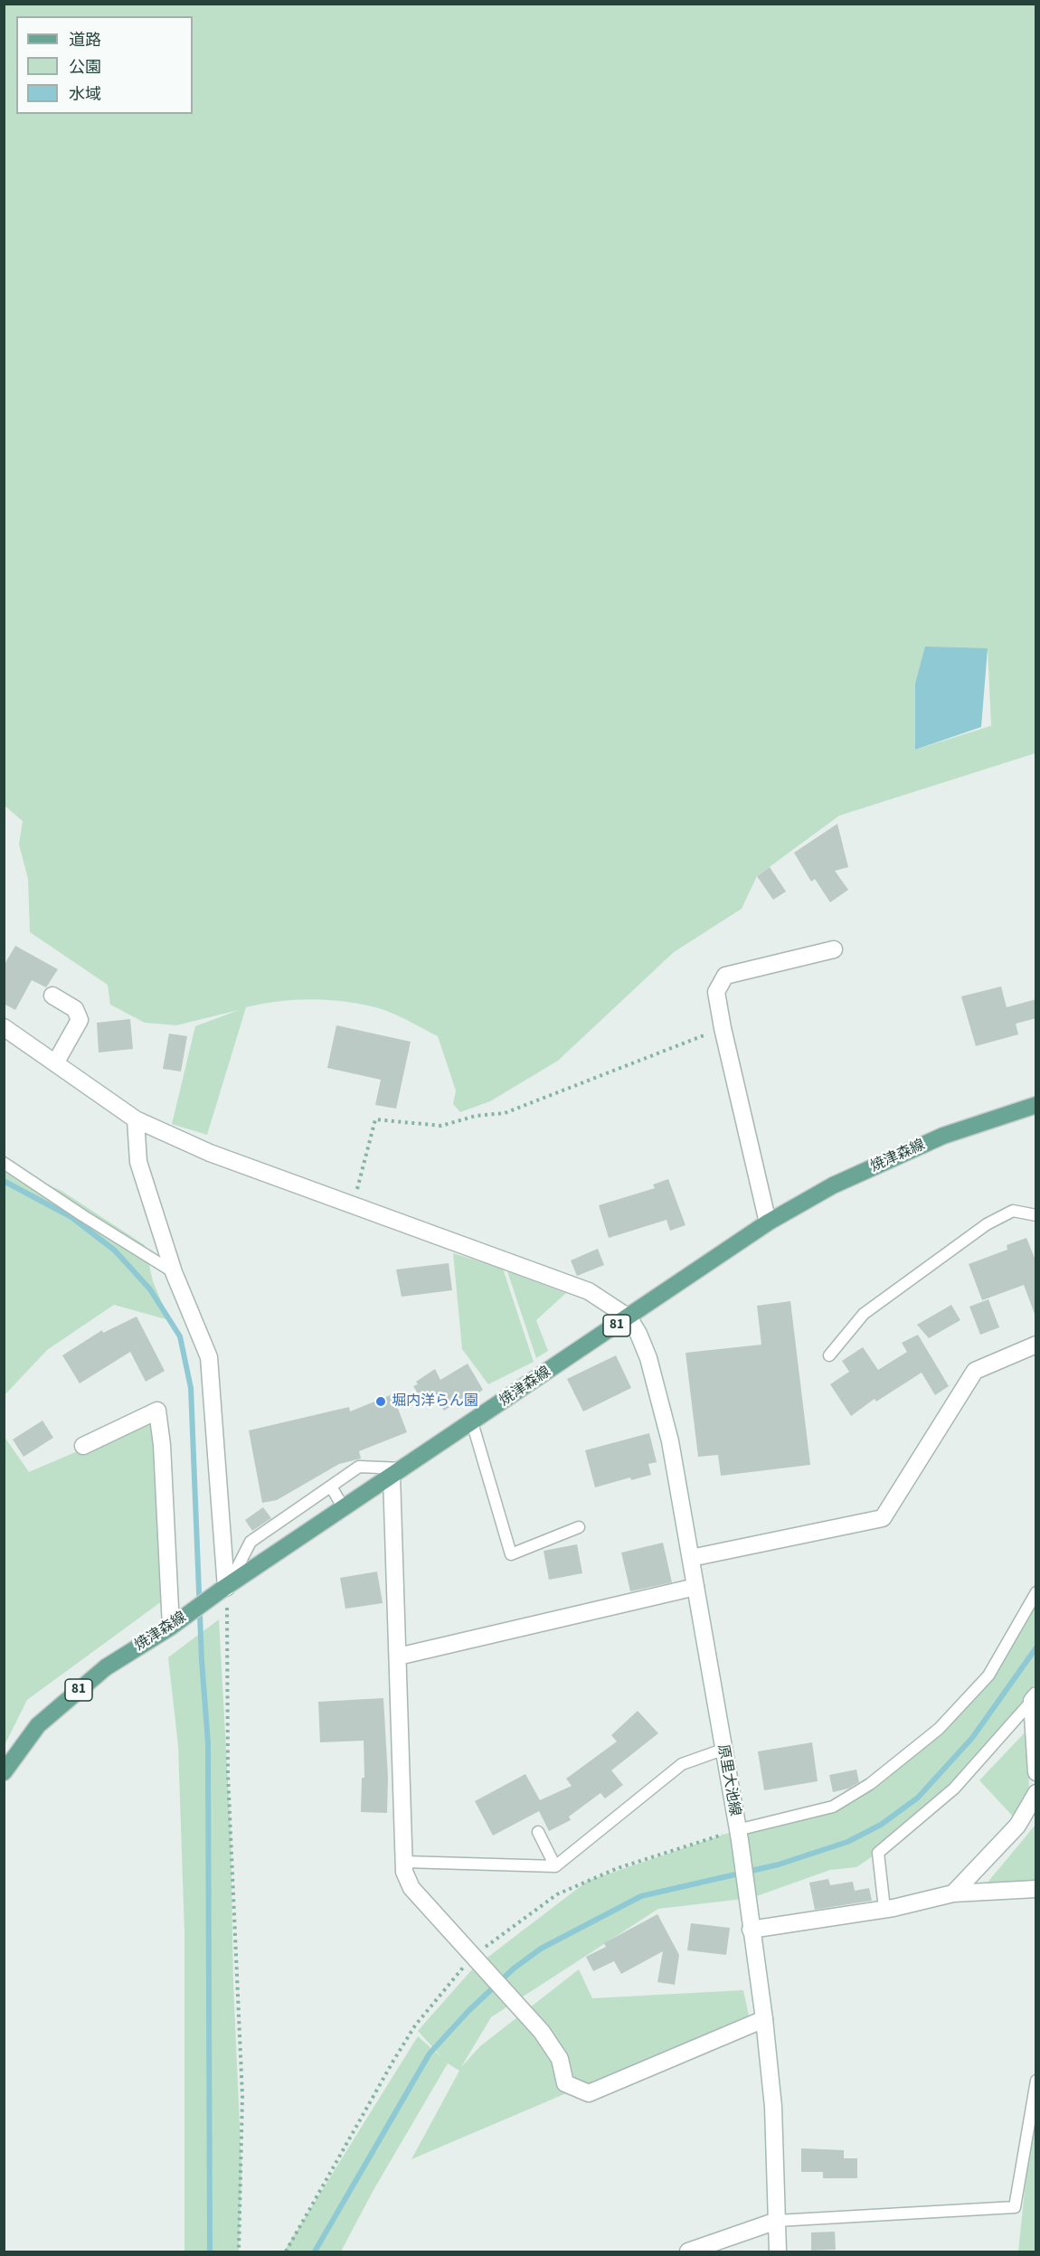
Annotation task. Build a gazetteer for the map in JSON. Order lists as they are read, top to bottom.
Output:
{
  "streets": {
    "main road": ["焼津森線", "81"],
    "street": ["原里大池線"]
  },
  "crossings": [
    ["焼津森線", "原里大池線"]
  ],
  "places": ["堀内洋らん園"],
  "legend": ["道路", "公園", "水域"]
}
